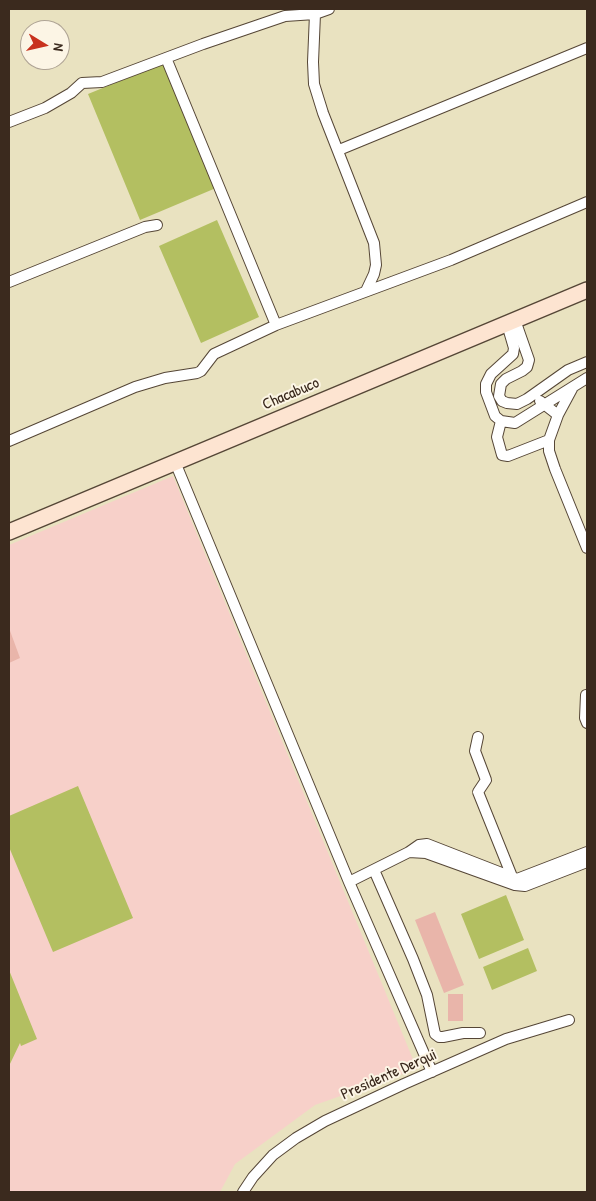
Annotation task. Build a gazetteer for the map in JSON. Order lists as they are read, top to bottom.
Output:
{
  "streets": {
    "street": ["Chacabuco", "Presidente Derqui"]
  },
  "north": "right"
}
